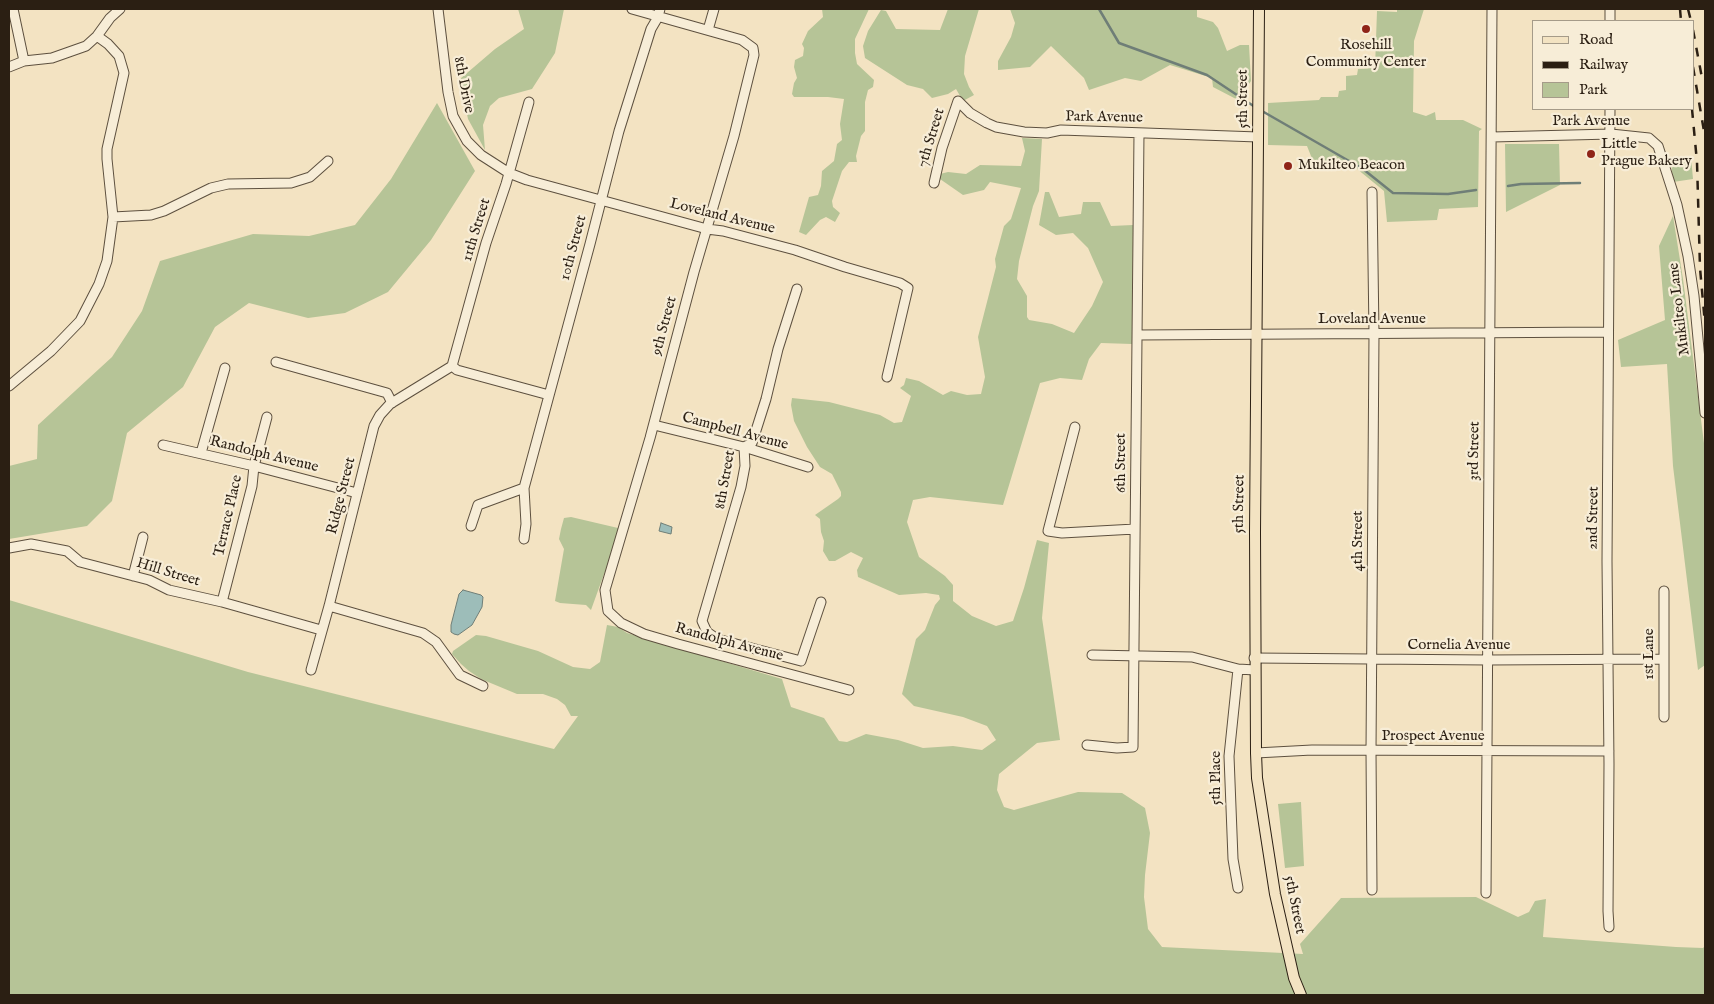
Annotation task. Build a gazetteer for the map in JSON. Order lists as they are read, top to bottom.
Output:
{
  "streets": {
    "main road": ["5th Street"],
    "street": [
      "8th Drive",
      "Park Avenue",
      "7th Street",
      "Loveland Avenue",
      "11th Street",
      "10th Street",
      "Mukilteo Lane",
      "9th Street",
      "Campbell Avenue",
      "3rd Street",
      "Randolph Avenue",
      "6th Street",
      "8th Street",
      "Ridge Street",
      "Terrace Place",
      "2nd Street",
      "4th Street",
      "Hill Street",
      "Cornelia Avenue",
      "1st Lane",
      "Prospect Avenue",
      "5th Place"
    ]
  },
  "crossings": [
    ["8th Drive", "Loveland Avenue"],
    ["8th Drive", "11th Street"],
    ["5th Street", "Park Avenue"],
    ["5th Street", "Loveland Avenue"],
    ["5th Street", "Cornelia Avenue"],
    ["5th Street", "Prospect Avenue"],
    ["Park Avenue", "7th Street"],
    ["Park Avenue", "Mukilteo Lane"],
    ["Park Avenue", "3rd Street"],
    ["Park Avenue", "6th Street"],
    ["Park Avenue", "2nd Street"],
    ["Loveland Avenue", "11th Street"],
    ["Loveland Avenue", "10th Street"],
    ["Loveland Avenue", "9th Street"],
    ["Loveland Avenue", "3rd Street"],
    ["Loveland Avenue", "6th Street"],
    ["Loveland Avenue", "2nd Street"],
    ["Loveland Avenue", "4th Street"],
    ["11th Street", "Ridge Street"],
    ["9th Street", "Campbell Avenue"],
    ["9th Street", "Randolph Avenue"],
    ["Campbell Avenue", "8th Street"],
    ["3rd Street", "Cornelia Avenue"],
    ["3rd Street", "Prospect Avenue"],
    ["Randolph Avenue", "8th Street"],
    ["Randolph Avenue", "Ridge Street"],
    ["Randolph Avenue", "Terrace Place"],
    ["Ridge Street", "Hill Street"],
    ["Terrace Place", "Hill Street"],
    ["2nd Street", "Cornelia Avenue"],
    ["2nd Street", "Prospect Avenue"],
    ["4th Street", "Cornelia Avenue"],
    ["4th Street", "Prospect Avenue"],
    ["Cornelia Avenue", "1st Lane"]
  ],
  "places": ["Rosehill Community Center", "Little Prague Bakery", "Mukilteo Beacon"],
  "legend": ["Road", "Railway", "Park"]
}
